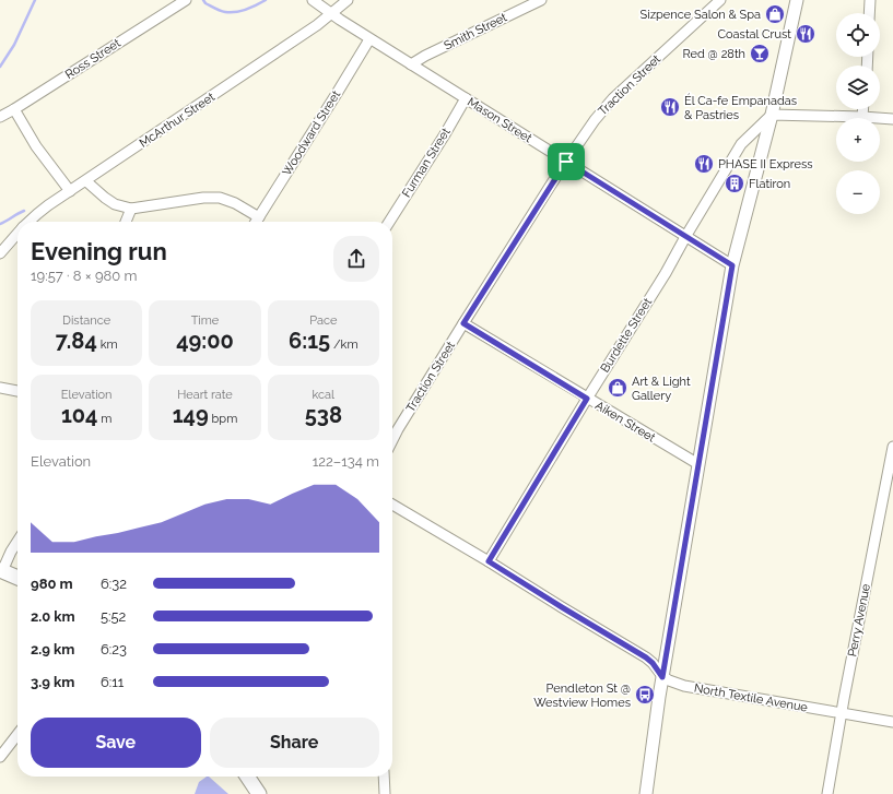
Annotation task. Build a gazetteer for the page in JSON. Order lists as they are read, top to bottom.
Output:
{
  "streets": {
    "street": [
      "Smith Street",
      "Ross Street",
      "Traction Street",
      "McArthur Street",
      "Mason Street",
      "Woodward Street",
      "Furman Street",
      "Burdette Street",
      "Aiken Street",
      "Perry Avenue",
      "North Textile Avenue"
    ]
  },
  "crossings": [
    ["Smith Street", "Mason Street"],
    ["Traction Street", "Mason Street"],
    ["Traction Street", "Aiken Street"],
    ["McArthur Street", "Mason Street"],
    ["Mason Street", "Woodward Street"],
    ["Mason Street", "Furman Street"],
    ["Mason Street", "Burdette Street"],
    ["Burdette Street", "Aiken Street"],
    ["Perry Avenue", "North Textile Avenue"]
  ],
  "places": {
    "shop": ["Sizpence Salon & Spa", "Art & Light Gallery"],
    "restaurant": ["Coastal Crust", "Él Ca-fe Empanadas & Pastries", "PHASE II Express"],
    "bar": ["Red @ 28th"],
    "building": ["Flatiron"],
    "bus stop": ["Pendleton St @ Westview Homes"]
  },
  "page": {
    "map_buttons": ["+", "−"],
    "heading": ["Evening run", "19:57 · 8 × 980 m"],
    "stats": [
      ["Distance", "7.84 km"],
      ["Time", "49:00"],
      ["Pace", "6:15 /km"],
      ["Elevation", "104 m"],
      ["Heart rate", "149 bpm"],
      ["kcal", "538"]
    ],
    "chart": ["Elevation", "122–134 m"],
    "list": [
      {
        "name": "980 m",
        "note": "6:32"
      },
      {
        "name": "2.0 km",
        "note": "5:52"
      },
      {
        "name": "2.9 km",
        "note": "6:23"
      },
      {
        "name": "3.9 km",
        "note": "6:11"
      }
    ],
    "buttons": ["Save", "Share"]
  }
}
